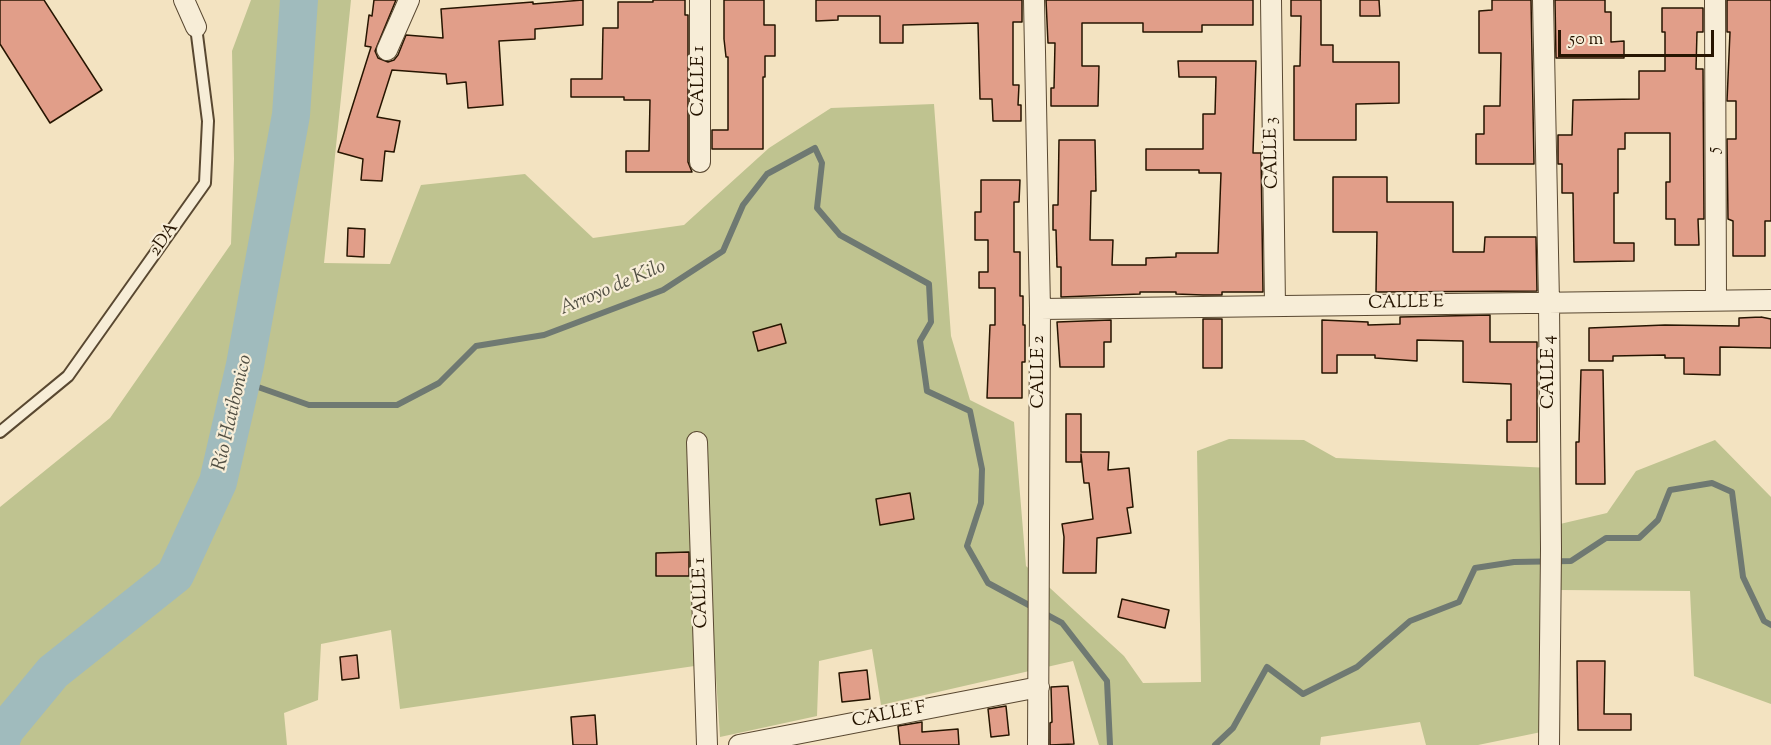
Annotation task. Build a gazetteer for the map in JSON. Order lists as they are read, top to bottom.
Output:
{
  "streets": {
    "street": [
      "CALLE 1",
      "5",
      "CALLE 3",
      "2DA",
      "CALLE E",
      "CALLE 2",
      "CALLE 4",
      "CALLE F"
    ]
  },
  "crossings": [
    ["5", "CALLE E"],
    ["CALLE 3", "CALLE E"],
    ["CALLE E", "CALLE 2"],
    ["CALLE E", "CALLE 4"],
    ["CALLE 2", "CALLE F"]
  ],
  "water": ["Arroyo de Kilo", "Río Hatibonico"],
  "scale_bar": "50 m"
}
